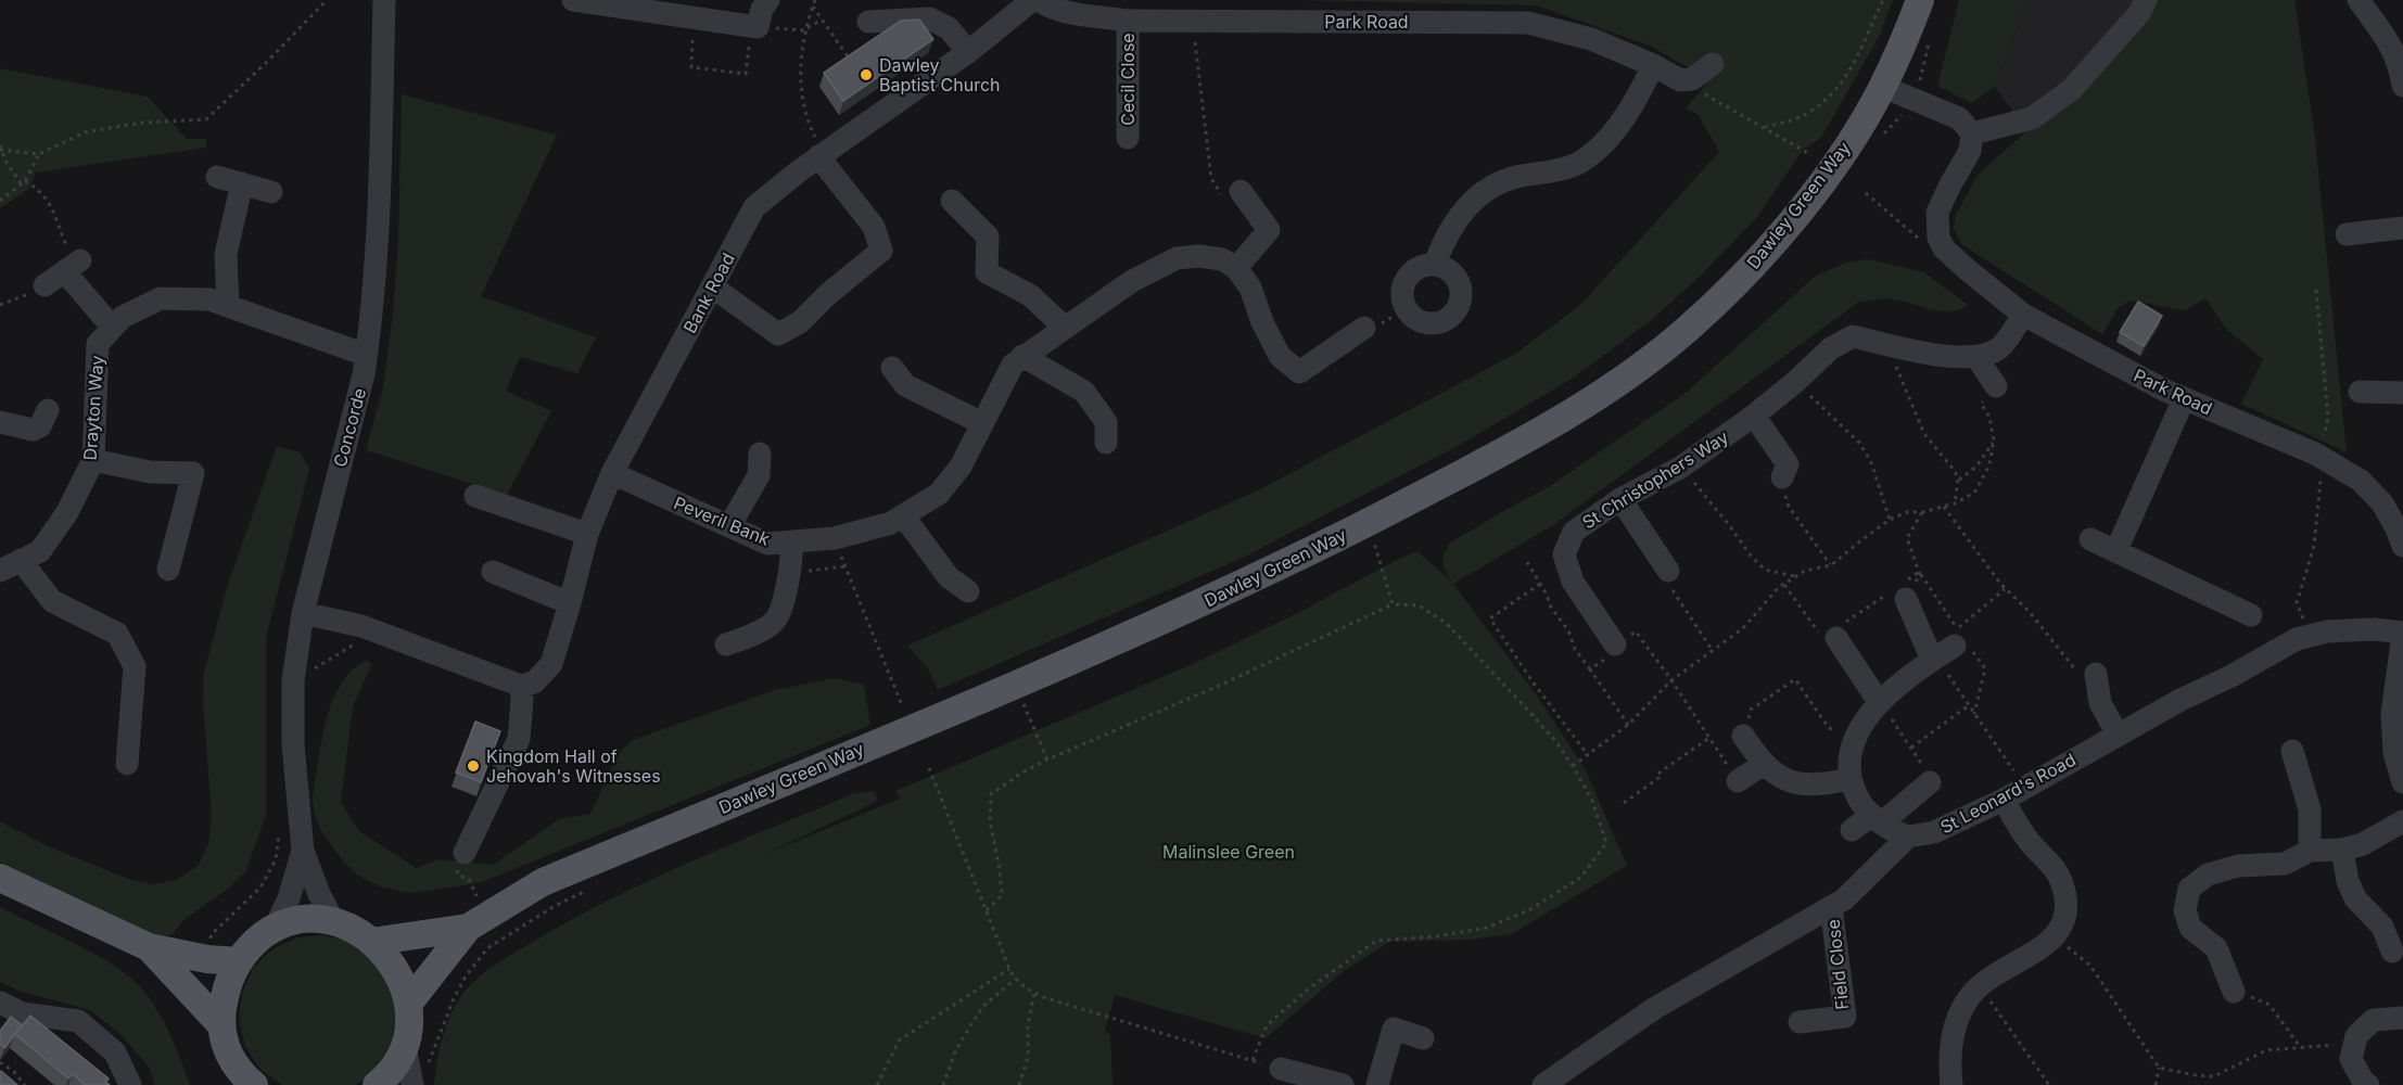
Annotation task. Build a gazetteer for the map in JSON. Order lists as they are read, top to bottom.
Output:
{
  "streets": {
    "main road": ["Dawley Green Way"],
    "street": [
      "Park Road",
      "Cecil Close",
      "Bank Road",
      "Drayton Way",
      "Concorde",
      "St Christophers Way",
      "Peveril Bank",
      "St Leonard's Road",
      "Field Close"
    ]
  },
  "crossings": [
    ["Park Road", "Cecil Close"],
    ["Bank Road", "Peveril Bank"],
    ["Drayton Way", "Concorde"]
  ],
  "parks": ["Malinslee Green"],
  "places": ["Dawley Baptist Church", "Kingdom Hall of Jehovah's Witnesses"]
}
